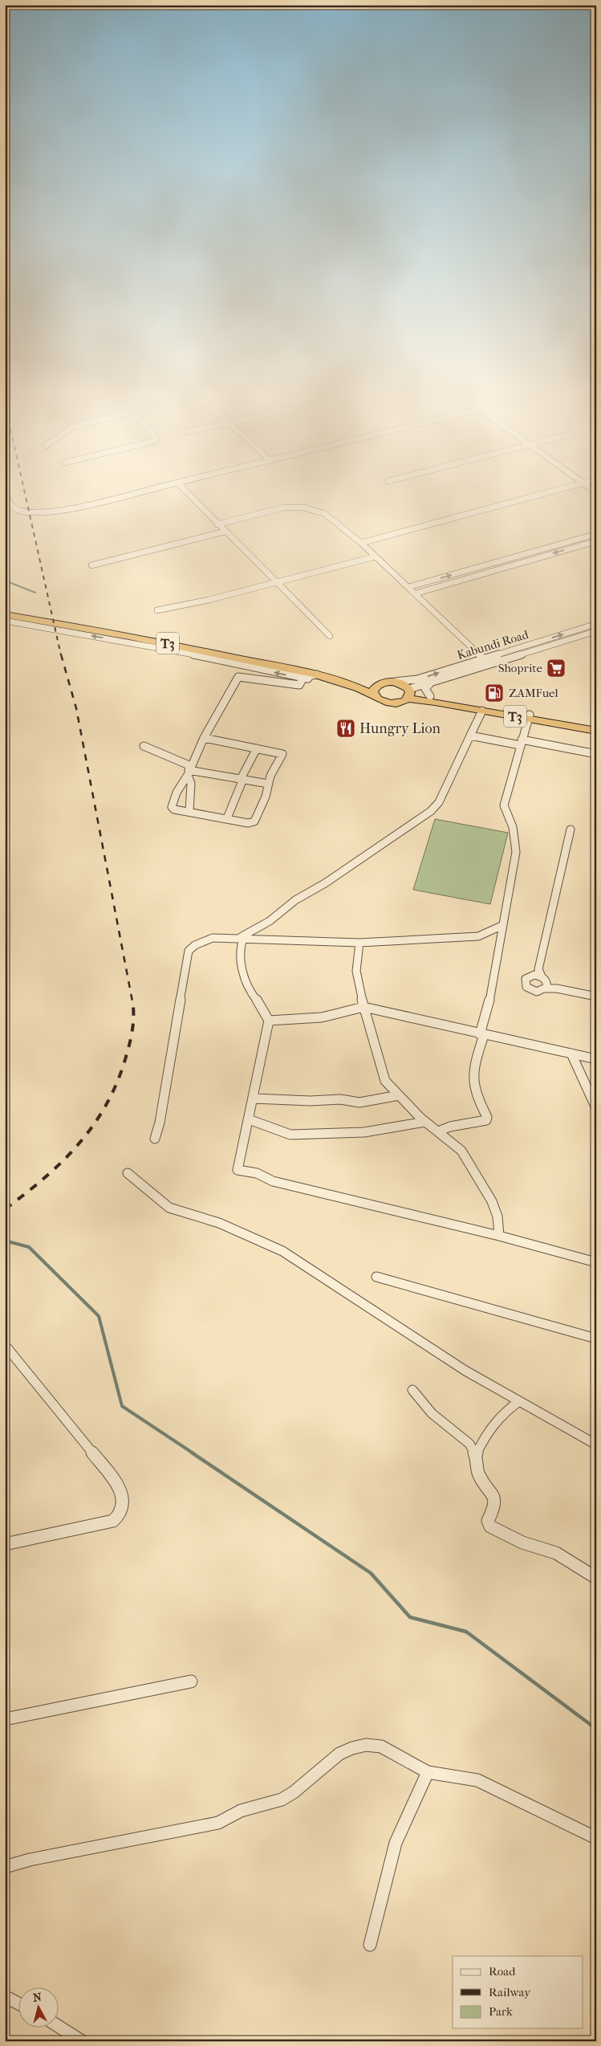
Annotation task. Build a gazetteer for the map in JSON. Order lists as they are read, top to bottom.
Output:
{
  "streets": {
    "highway": ["T3"],
    "street": ["Kabundi Road"]
  },
  "crossings": [
    ["T3", "Kabundi Road"]
  ],
  "places": {
    "supermarket": ["Shoprite"],
    "fuel station": ["ZAMFuel"],
    "restaurant": ["Hungry Lion"]
  },
  "legend": ["Road", "Railway", "Park"],
  "north": "top"
}
